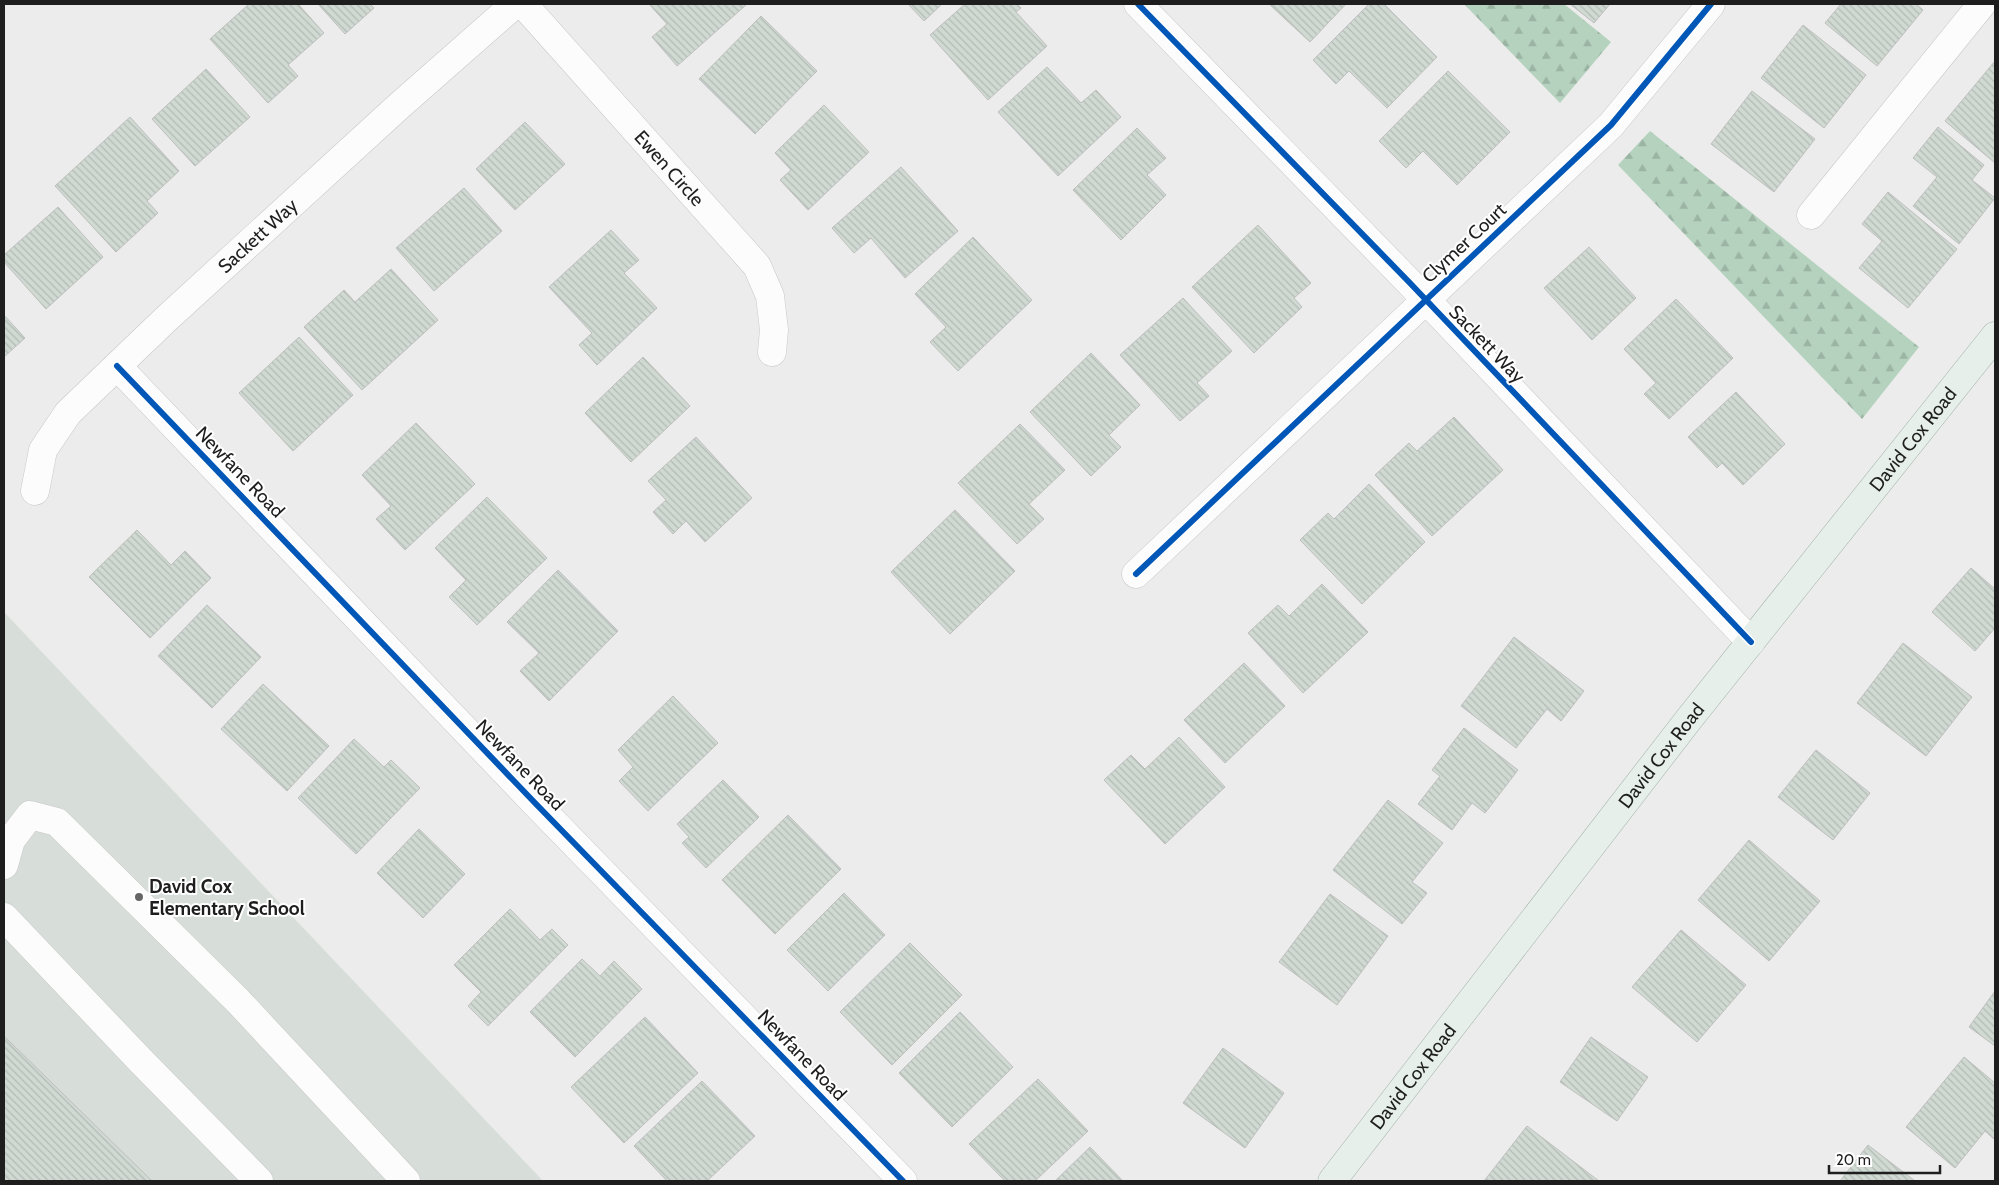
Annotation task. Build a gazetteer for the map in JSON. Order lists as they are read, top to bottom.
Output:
{
  "streets": {
    "main road": ["David Cox Road"],
    "street": [
      "Ewen Circle",
      "Sackett Way",
      "Clymer Court",
      "Newfane Road"
    ]
  },
  "crossings": [
    ["Sackett Way", "Clymer Court"],
    ["Sackett Way", "David Cox Road"],
    ["Sackett Way", "Newfane Road"]
  ],
  "places": ["David Cox Elementary School"],
  "scale_bar": "20 m"
}
